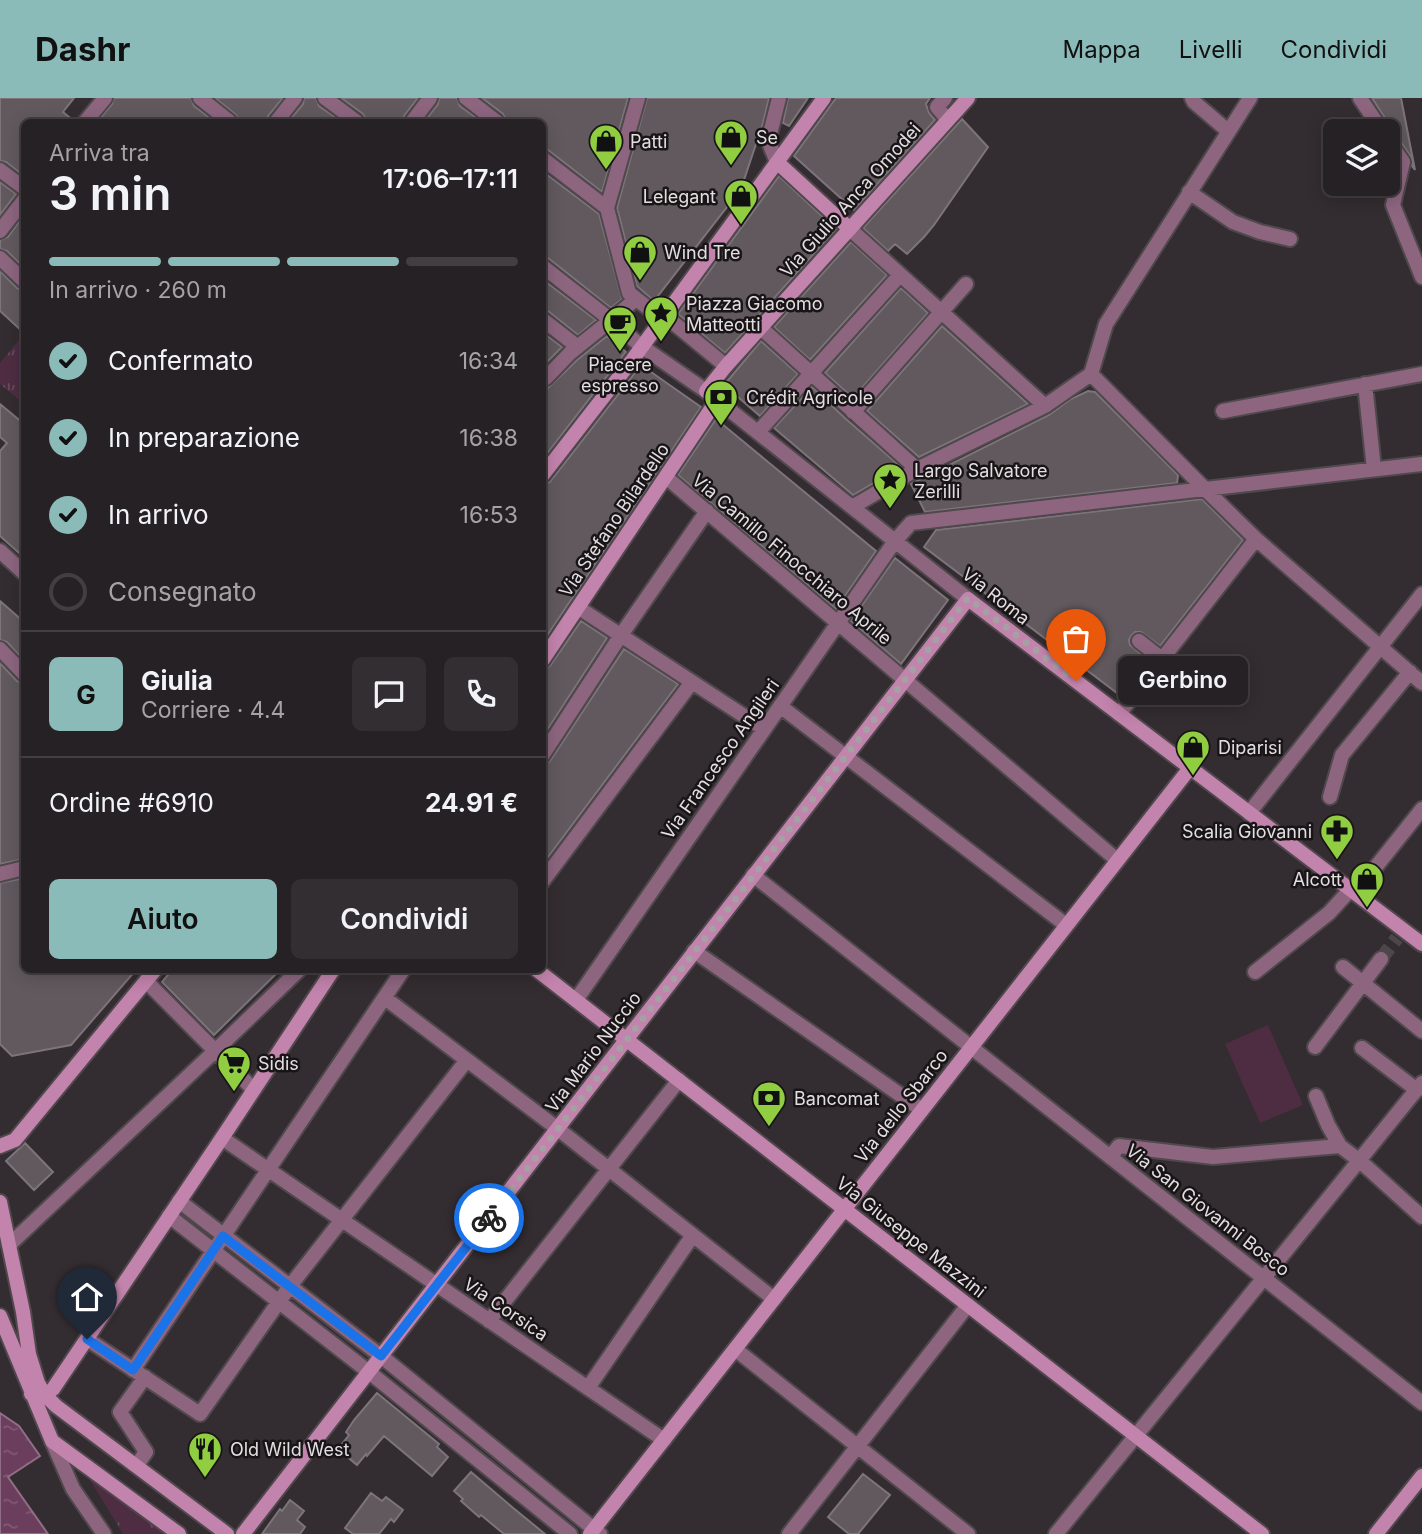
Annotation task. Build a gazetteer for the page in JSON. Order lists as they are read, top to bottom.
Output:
{
  "streets": {
    "main road": [
      "Via Giulio Anca Omodei",
      "Via Stefano Bilardello",
      "Via Roma",
      "Via Mario Nuccio",
      "Via dello Sbarco",
      "Via Giuseppe Mazzini"
    ],
    "street": [
      "Via Camillo Finocchiaro Aprile",
      "Via Francesco Angileri",
      "Via San Giovanni Bosco",
      "Via Corsica"
    ]
  },
  "crossings": [
    ["Via Giulio Anca Omodei", "Via Stefano Bilardello"],
    ["Via Giulio Anca Omodei", "Via Roma"],
    ["Via Stefano Bilardello", "Via Camillo Finocchiaro Aprile"],
    ["Via Stefano Bilardello", "Via Roma"],
    ["Via Camillo Finocchiaro Aprile", "Via Francesco Angileri"],
    ["Via Camillo Finocchiaro Aprile", "Via Mario Nuccio"],
    ["Via Camillo Finocchiaro Aprile", "Via dello Sbarco"],
    ["Via Roma", "Via Francesco Angileri"],
    ["Via Roma", "Via Mario Nuccio"],
    ["Via Roma", "Via dello Sbarco"],
    ["Via Francesco Angileri", "Via Giuseppe Mazzini"],
    ["Via Mario Nuccio", "Via San Giovanni Bosco"],
    ["Via Mario Nuccio", "Via Giuseppe Mazzini"],
    ["Via Mario Nuccio", "Via Corsica"],
    ["Via dello Sbarco", "Via San Giovanni Bosco"],
    ["Via dello Sbarco", "Via Giuseppe Mazzini"],
    ["Via dello Sbarco", "Via Corsica"]
  ],
  "places": {
    "shop": [
      "Se",
      "Patti",
      "Lelegant",
      "Wind Tre",
      "Diparisi",
      "Alcott"
    ],
    "place": ["Piazza Giacomo Matteotti", "Largo Salvatore Zerilli"],
    "cafe": ["Piacere espresso"],
    "bank": ["Crédit Agricole", "Bancomat"],
    "other": ["Gerbino"],
    "pharmacy": ["Scalia Giovanni"],
    "supermarket": ["Sidis"],
    "restaurant": ["Old Wild West"]
  },
  "page": {
    "header": "Dashr",
    "nav": ["Mappa", "Livelli", "Condividi"],
    "heading": ["3 min", "Arriva tra", "17:06–17:11"],
    "panel": [
      "Giulia",
      "Corriere · 4.4",
      "Ordine #6910",
      "24.91 €"
    ],
    "bar": "In arrivo · 260 m",
    "list": [
      ["Confermato", "16:34"],
      ["In preparazione", "16:38"],
      ["In arrivo", "16:53"],
      "Consegnato"
    ],
    "bubble": "Gerbino",
    "round": "G",
    "buttons": ["Aiuto", "Condividi"]
  }
}
